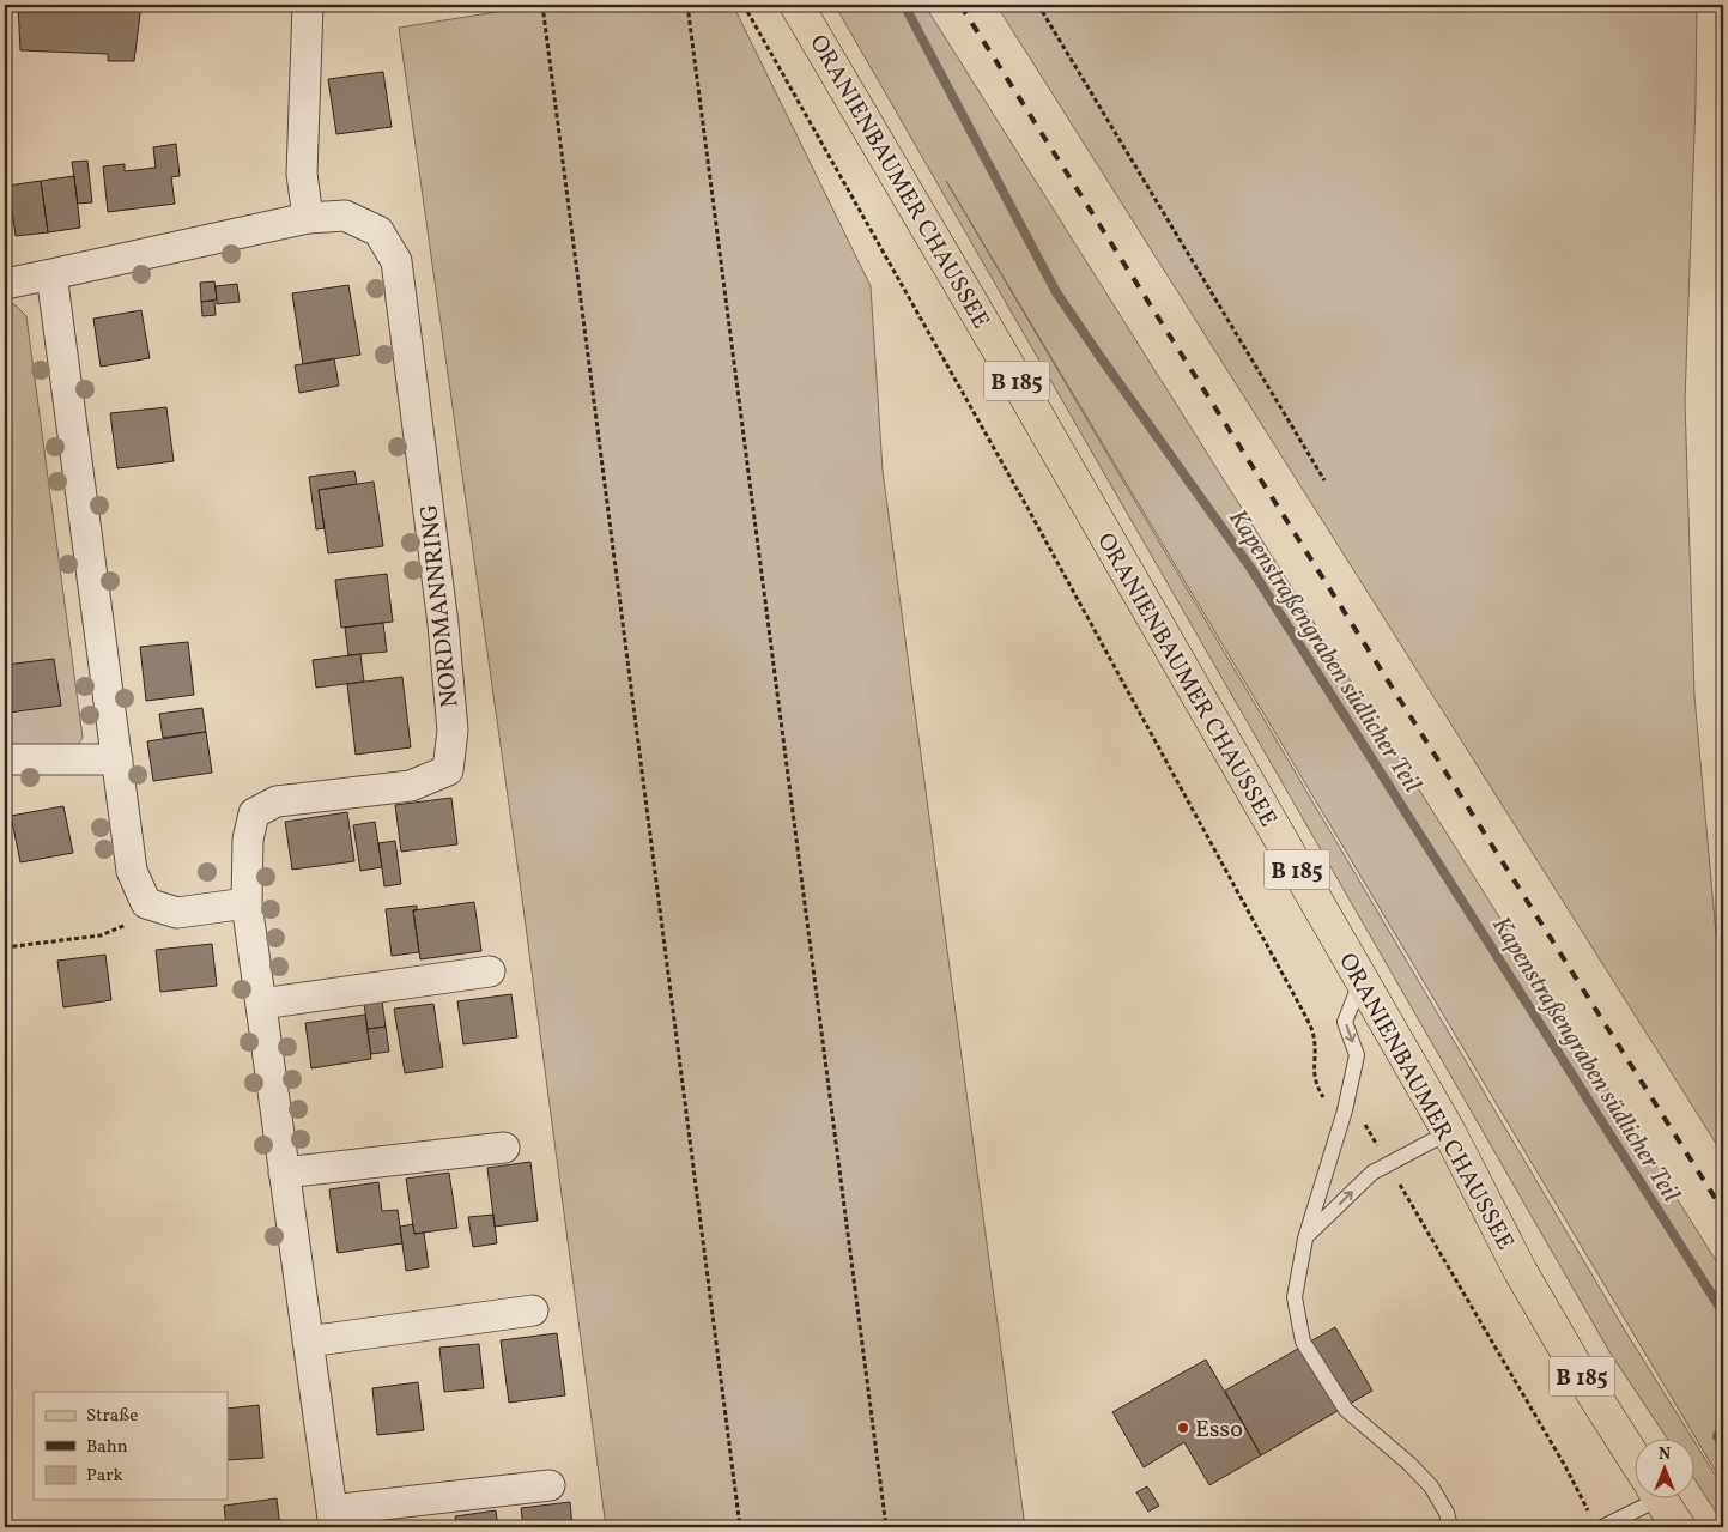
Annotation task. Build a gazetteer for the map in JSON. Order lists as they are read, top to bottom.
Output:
{
  "streets": {
    "main road": ["ORANIENBAUMER CHAUSSEE", "B 185"],
    "street": ["NORDMANNRING"]
  },
  "water": ["Kapenstraßengraben südlicher Teil"],
  "places": ["Esso"],
  "legend": ["Straße", "Bahn", "Park"],
  "north": "top"
}
